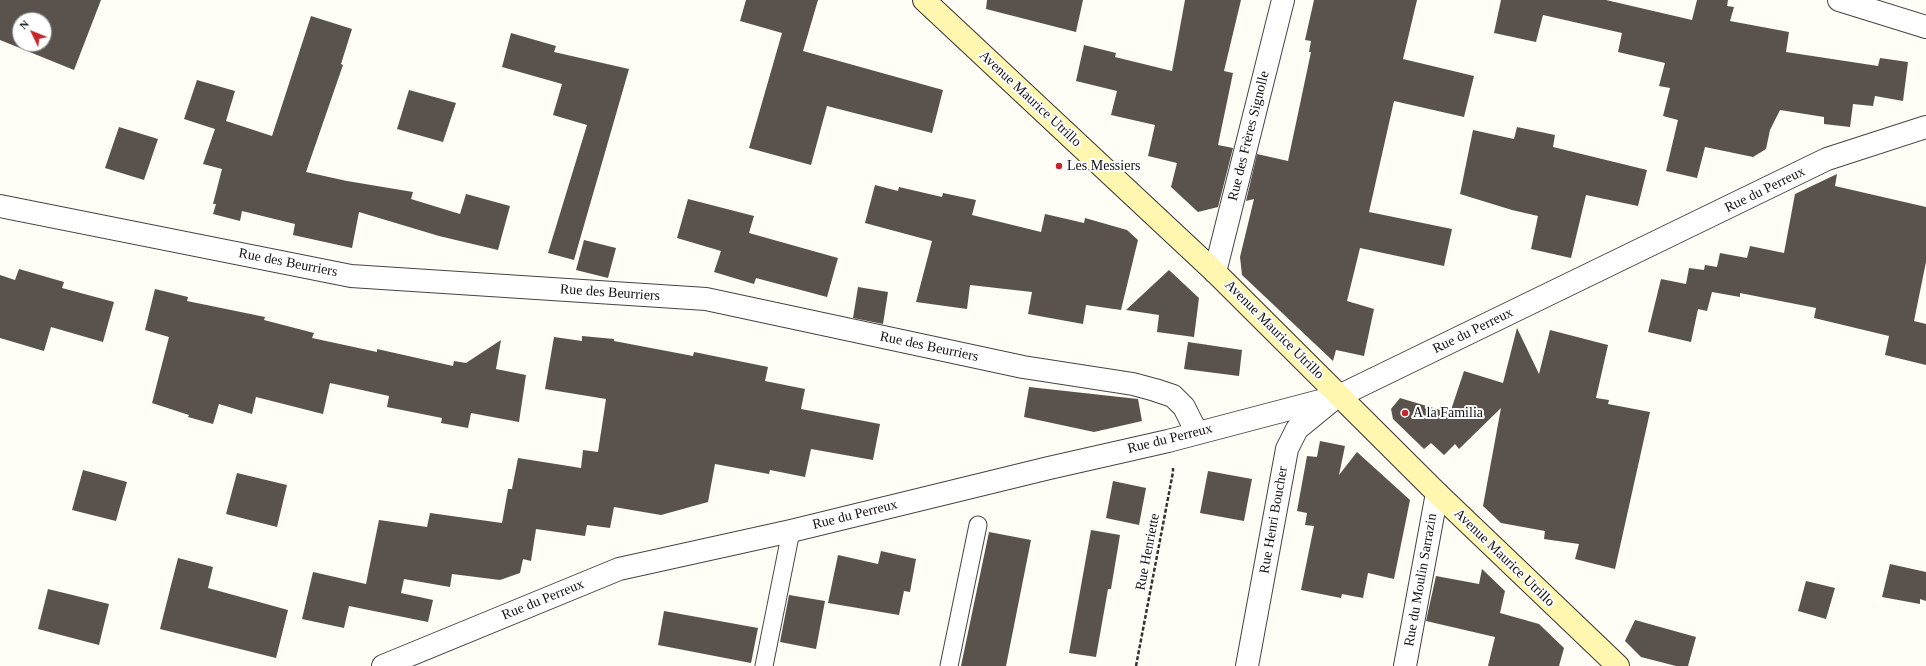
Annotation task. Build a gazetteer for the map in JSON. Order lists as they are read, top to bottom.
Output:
{
  "streets": {
    "street": [
      "Avenue Maurice Utrillo",
      "Rue des Frères Signolle",
      "Rue du Perreux",
      "Rue des Beurriers",
      "Rue Henri Boucher",
      "Rue du Moulin Sarrazin"
    ],
    "path": ["Rue Henriette"]
  },
  "crossings": [
    ["Avenue Maurice Utrillo", "Rue des Frères Signolle"],
    ["Avenue Maurice Utrillo", "Rue du Perreux"],
    ["Avenue Maurice Utrillo", "Rue Henri Boucher"],
    ["Avenue Maurice Utrillo", "Rue du Moulin Sarrazin"],
    ["Rue du Perreux", "Rue des Beurriers"],
    ["Rue du Perreux", "Rue Henri Boucher"],
    ["Rue du Perreux", "Rue Henriette"]
  ],
  "places": ["Les Messiers", "A la Familia"],
  "north": "top left"
}
